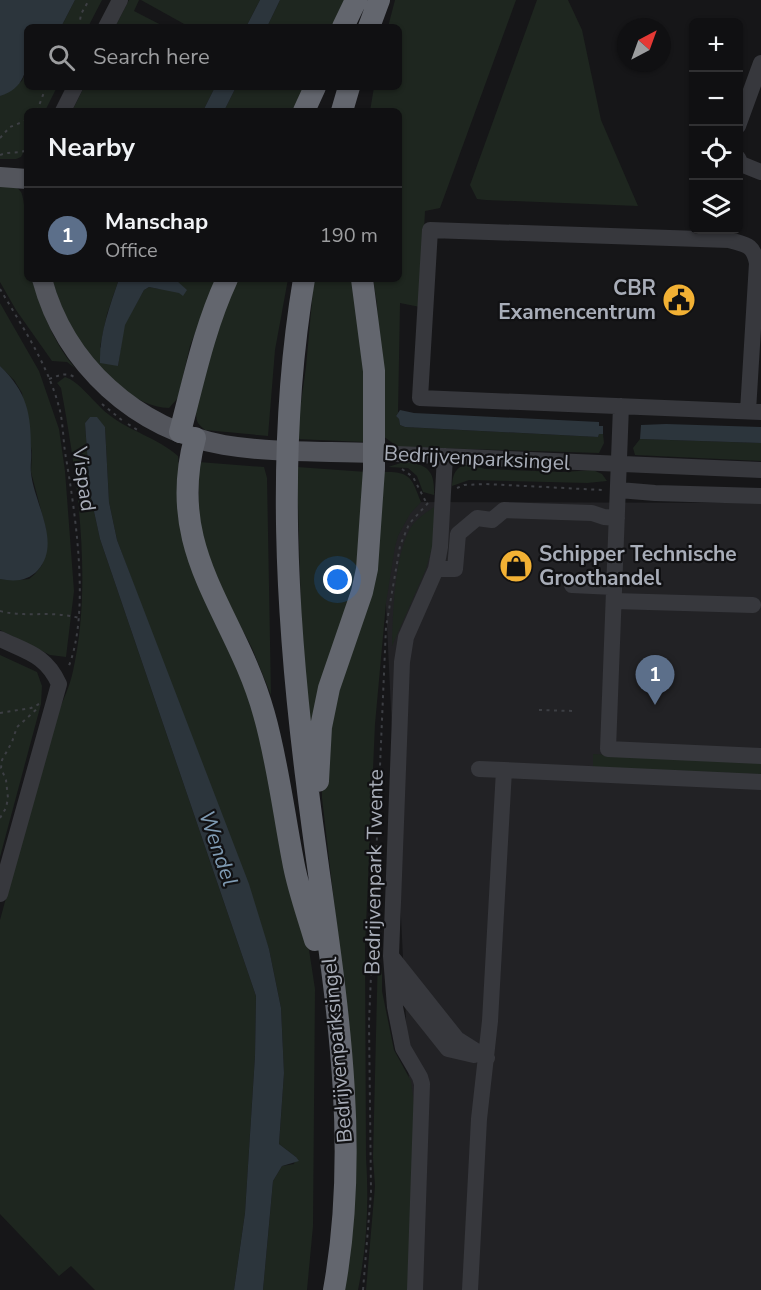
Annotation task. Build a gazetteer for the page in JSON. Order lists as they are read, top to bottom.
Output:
{
  "streets": {
    "highway": ["Bedrijvenparksingel"],
    "street": ["Bedrijvenpark Twente"],
    "path": ["Vispad"]
  },
  "crossings": [
    ["Bedrijvenparksingel", "Bedrijvenpark Twente"]
  ],
  "water": ["Wendel"],
  "places": {
    "public building": ["CBR Examencentrum"],
    "shop": ["Schipper Technische Groothandel"]
  },
  "north": "top right",
  "page": {
    "map_buttons": ["+", "−"],
    "search": "Search here",
    "heading": "Nearby",
    "list": [
      {
        "mark": "1",
        "name": "Manschap",
        "note": "Office",
        "value": "190 m"
      }
    ],
    "pins": "1"
  }
}
